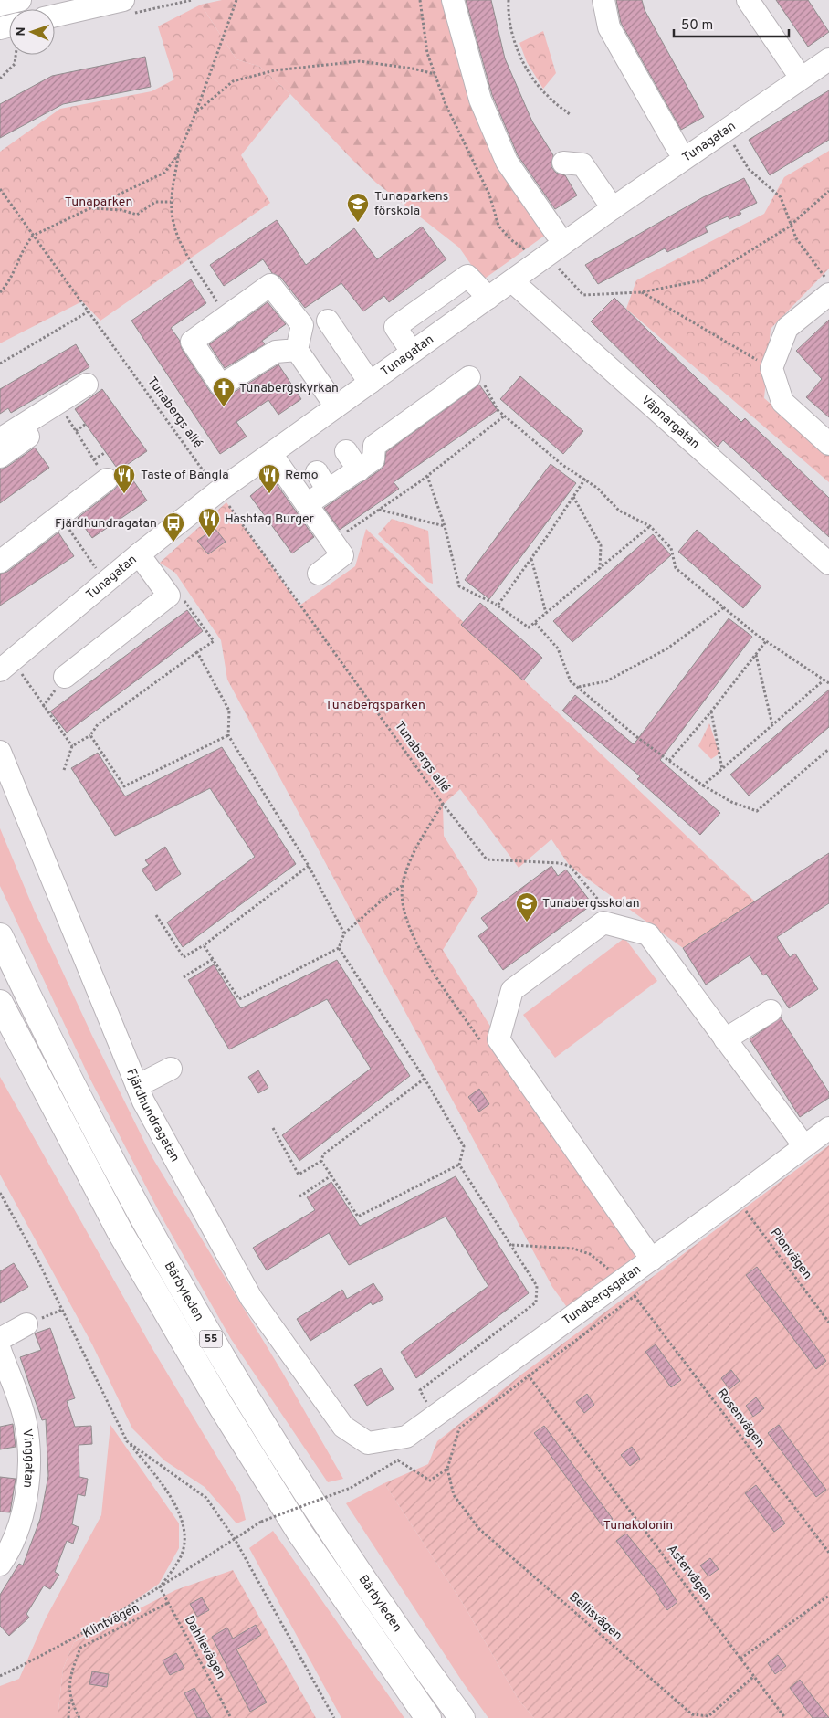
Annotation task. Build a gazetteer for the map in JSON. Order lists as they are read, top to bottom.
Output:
{
  "streets": {
    "main road": ["Bärbyleden", "55"],
    "street": [
      "Tunagatan",
      "Väpnargatan",
      "Fjärdhundragatan",
      "Tunabergsgatan",
      "Vinggatan"
    ],
    "path": [
      "Tunabergs allé",
      "Pionvägen",
      "Rosenvägen",
      "Astervägen",
      "Bellisvägen",
      "Klintvägen",
      "Dahlievägen"
    ]
  },
  "crossings": [
    ["Tunagatan", "Tunabergs allé"],
    ["Tunagatan", "Väpnargatan"],
    ["Fjärdhundragatan", "Tunabergsgatan"],
    ["Pionvägen", "Tunabergsgatan"],
    ["Tunabergsgatan", "Rosenvägen"],
    ["Astervägen", "Bellisvägen"],
    ["Klintvägen", "Dahlievägen"]
  ],
  "parks": ["Tunaparken", "Tunabergsparken", "Tunakolonin"],
  "places": {
    "school or university": ["Tunaparkens förskola", "Tunabergsskolan"],
    "church": ["Tunabergskyrkan"],
    "restaurant": ["Taste of Bangla", "Remo", "Hashtag Burger"],
    "bus stop": ["Fjärdhundragatan"]
  },
  "scale_bar": "50 m",
  "north": "left"
}
